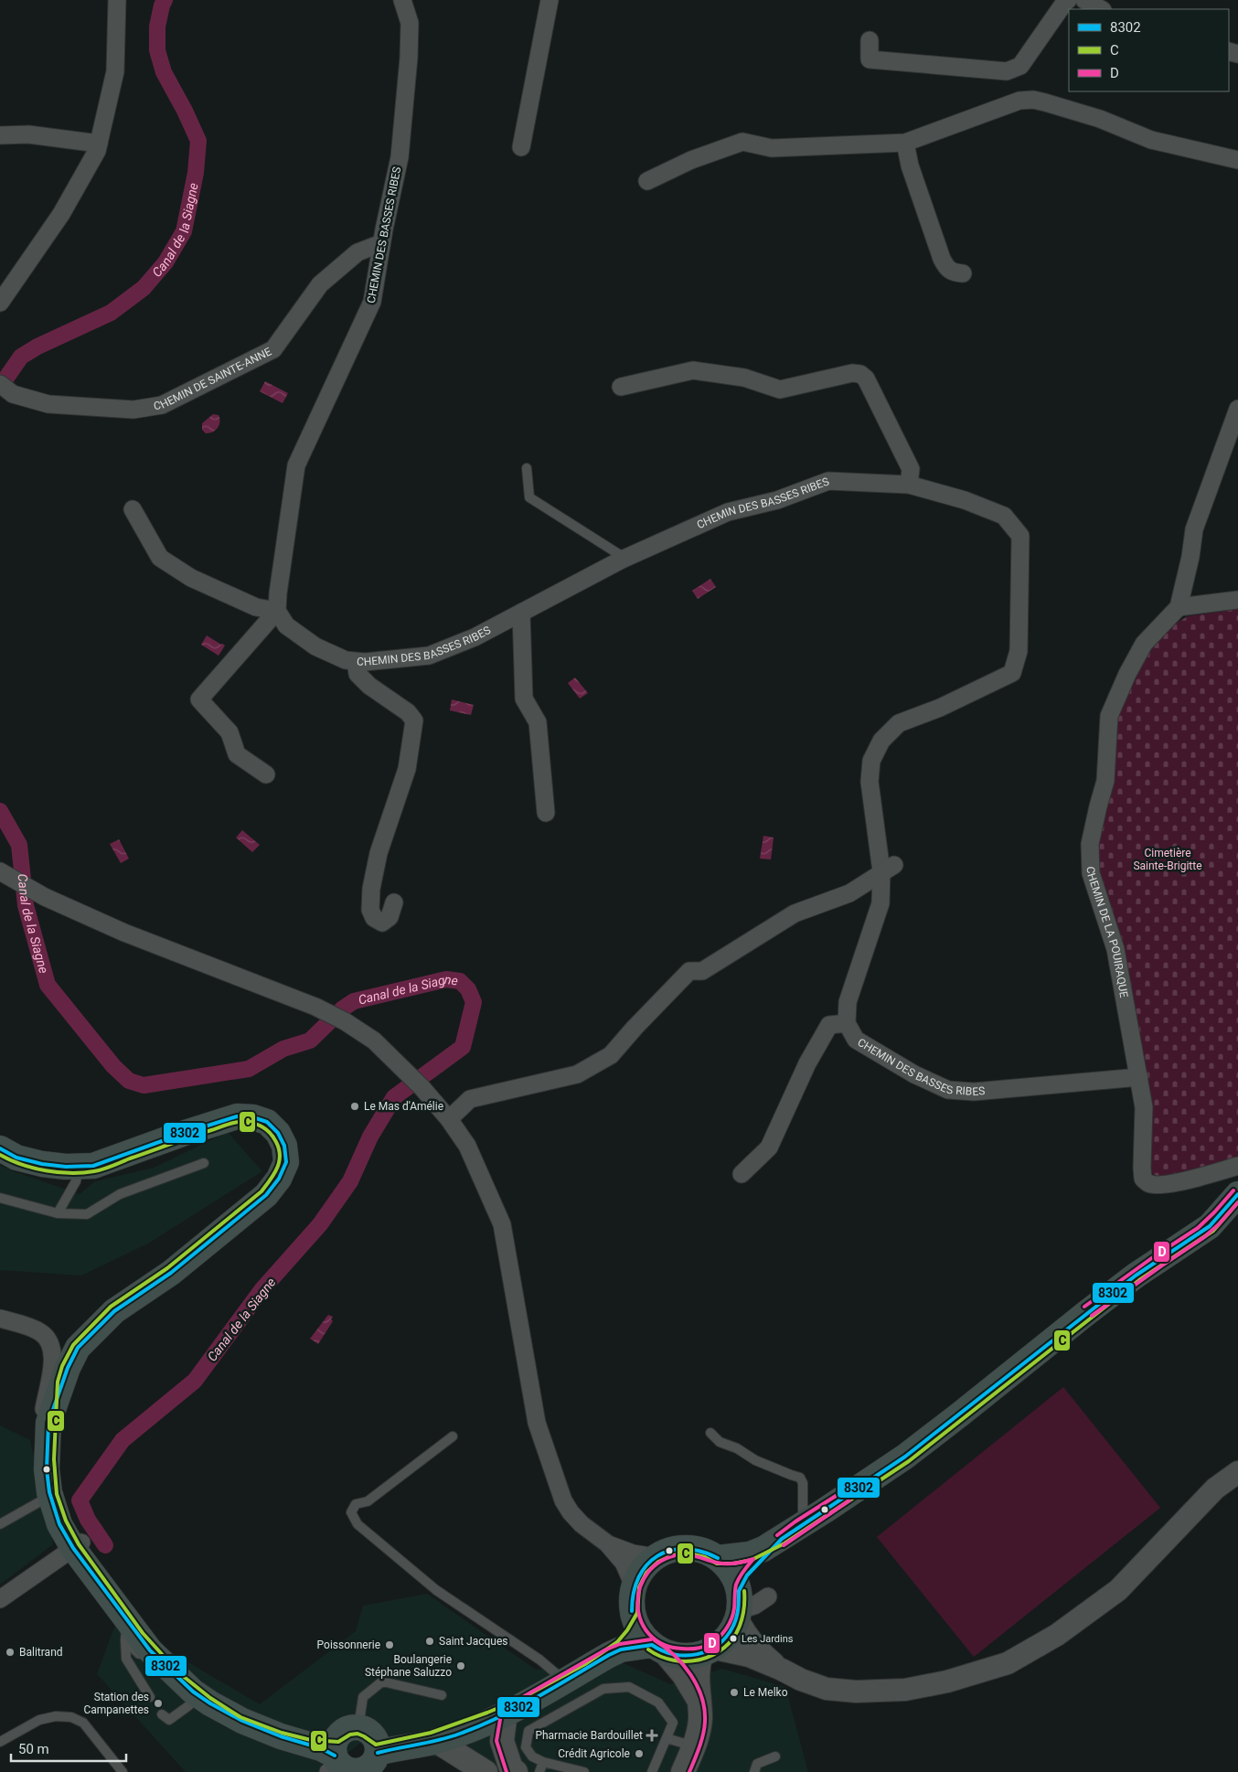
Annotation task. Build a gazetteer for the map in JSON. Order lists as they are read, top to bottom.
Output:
{
  "streets": {
    "street": ["CHEMIN DES BASSES RIBES", "CHEMIN DE SAINTE-ANNE", "CHEMIN DE LA POUIRAQUE"]
  },
  "crossings": [
    ["CHEMIN DES BASSES RIBES", "CHEMIN DE SAINTE-ANNE"],
    ["CHEMIN DES BASSES RIBES", "CHEMIN DE LA POUIRAQUE"]
  ],
  "water": ["Canal de la Siagne"],
  "parks": ["Cimetière Sainte-Brigitte"],
  "places": {
    "other": [
      "Le Mas d'Amélie",
      "Les Jardins",
      "Saint Jacques",
      "Poissonnerie",
      "Balitrand",
      "Boulangerie Stéphane Saluzzo",
      "Le Melko",
      "Station des Campanettes",
      "Crédit Agricole"
    ],
    "health": ["Pharmacie Bardouillet"]
  },
  "lines": ["transit line 8302", "transit line C", "transit line D"],
  "legend": ["8302", "C", "D"],
  "scale_bar": "50 m"
}
